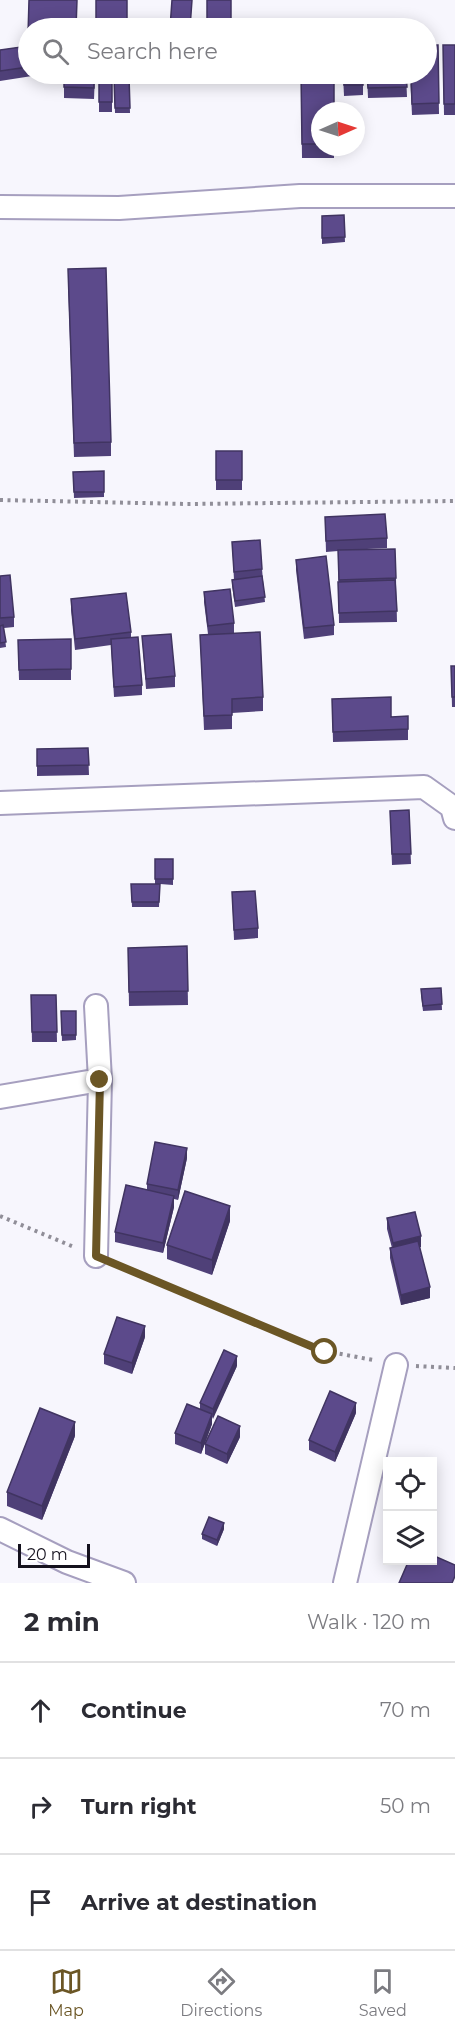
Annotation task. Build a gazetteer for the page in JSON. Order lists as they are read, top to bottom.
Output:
{
  "scale_bar": "20 m",
  "north": "right",
  "page": {
    "search": "Search here",
    "scale": "20 m",
    "heading": ["2 min", "Walk · 120 m"],
    "list": [
      ["Continue", "70 m"],
      ["Turn right", "50 m"],
      "Arrive at destination"
    ],
    "nav": ["Map", "Directions", "Saved"]
  }
}
